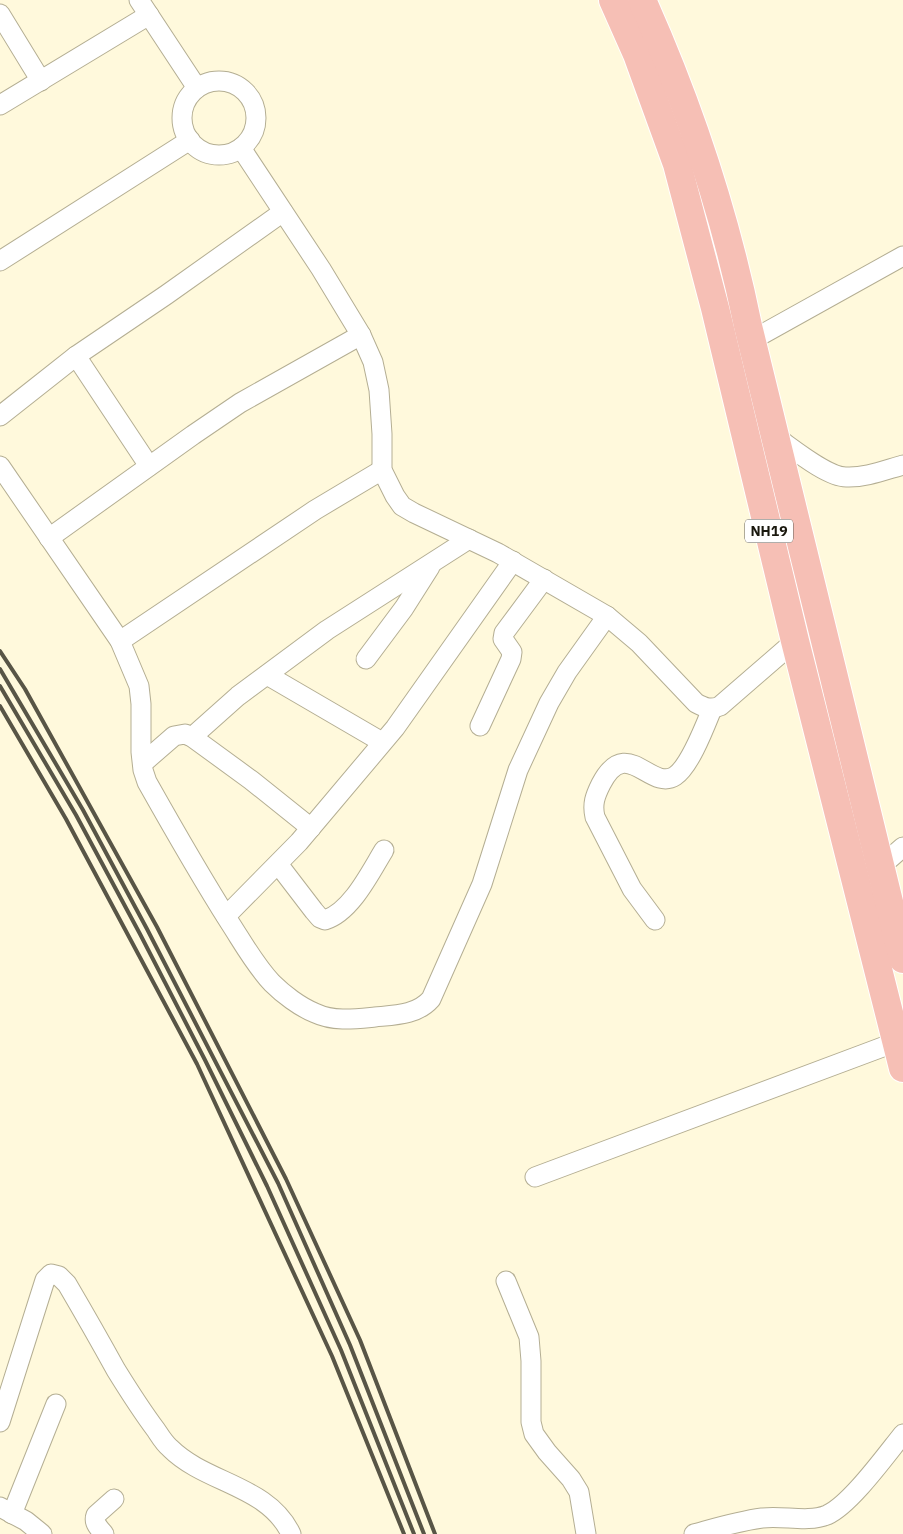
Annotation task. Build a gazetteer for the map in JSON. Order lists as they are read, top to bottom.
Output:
{
  "streets": {
    "highway": ["NH19"]
  }
}
